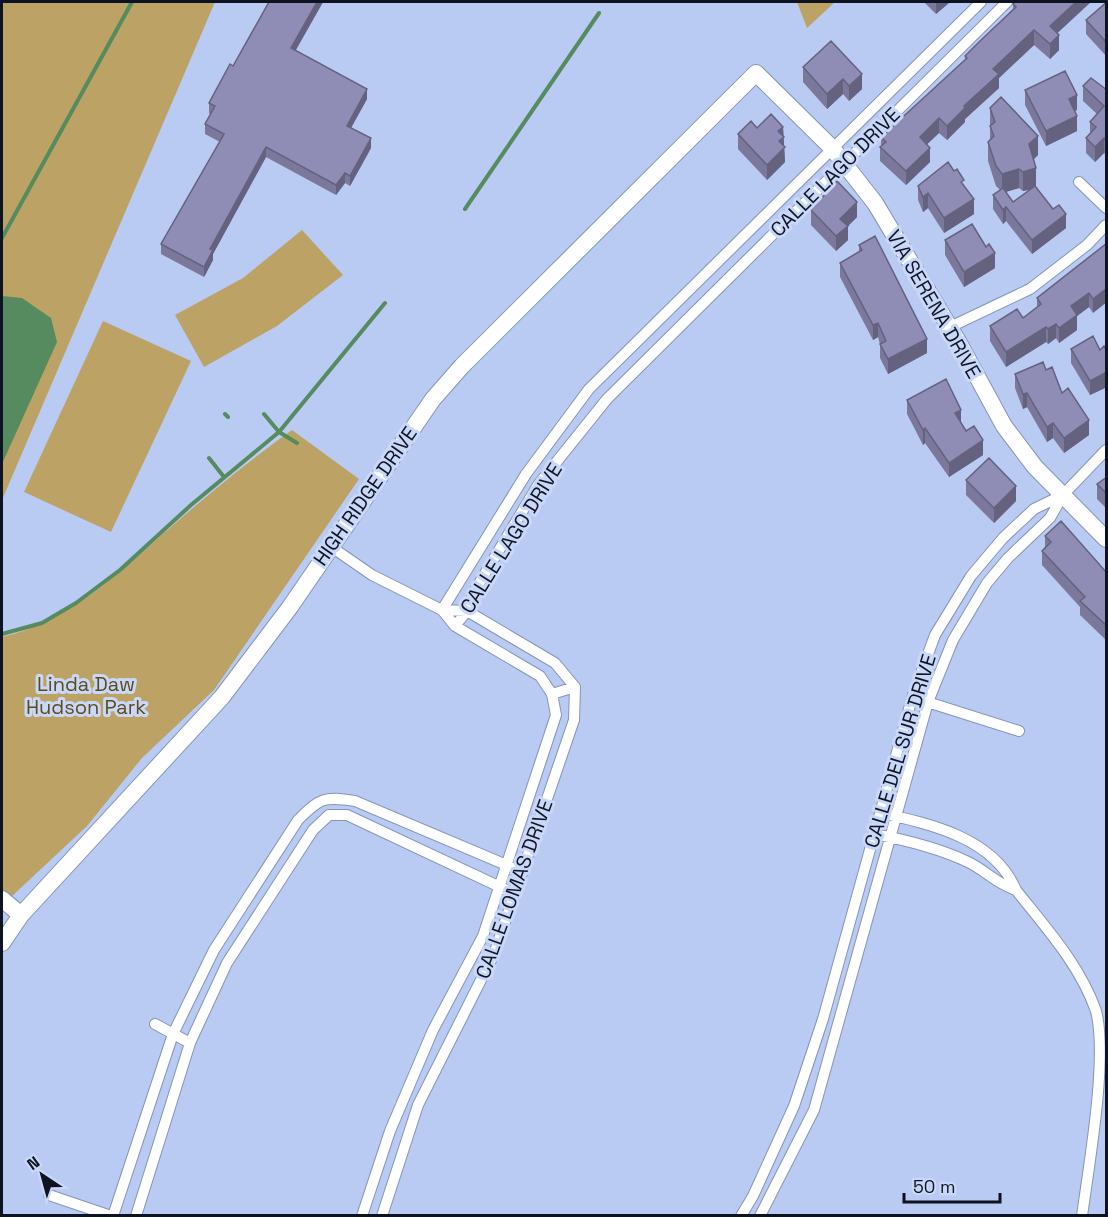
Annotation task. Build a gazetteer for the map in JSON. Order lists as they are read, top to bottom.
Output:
{
  "streets": {
    "street": [
      "CALLE LAGO DRIVE",
      "VIA SERENA DRIVE",
      "HIGH RIDGE DRIVE",
      "CALLE DEL SUR DRIVE",
      "CALLE LOMAS DRIVE"
    ]
  },
  "crossings": [
    ["CALLE LAGO DRIVE", "VIA SERENA DRIVE"],
    ["VIA SERENA DRIVE", "HIGH RIDGE DRIVE"],
    ["VIA SERENA DRIVE", "CALLE DEL SUR DRIVE"]
  ],
  "parks": ["Linda Daw Hudson Park"],
  "scale_bar": "50 m",
  "north": "top left"
}
